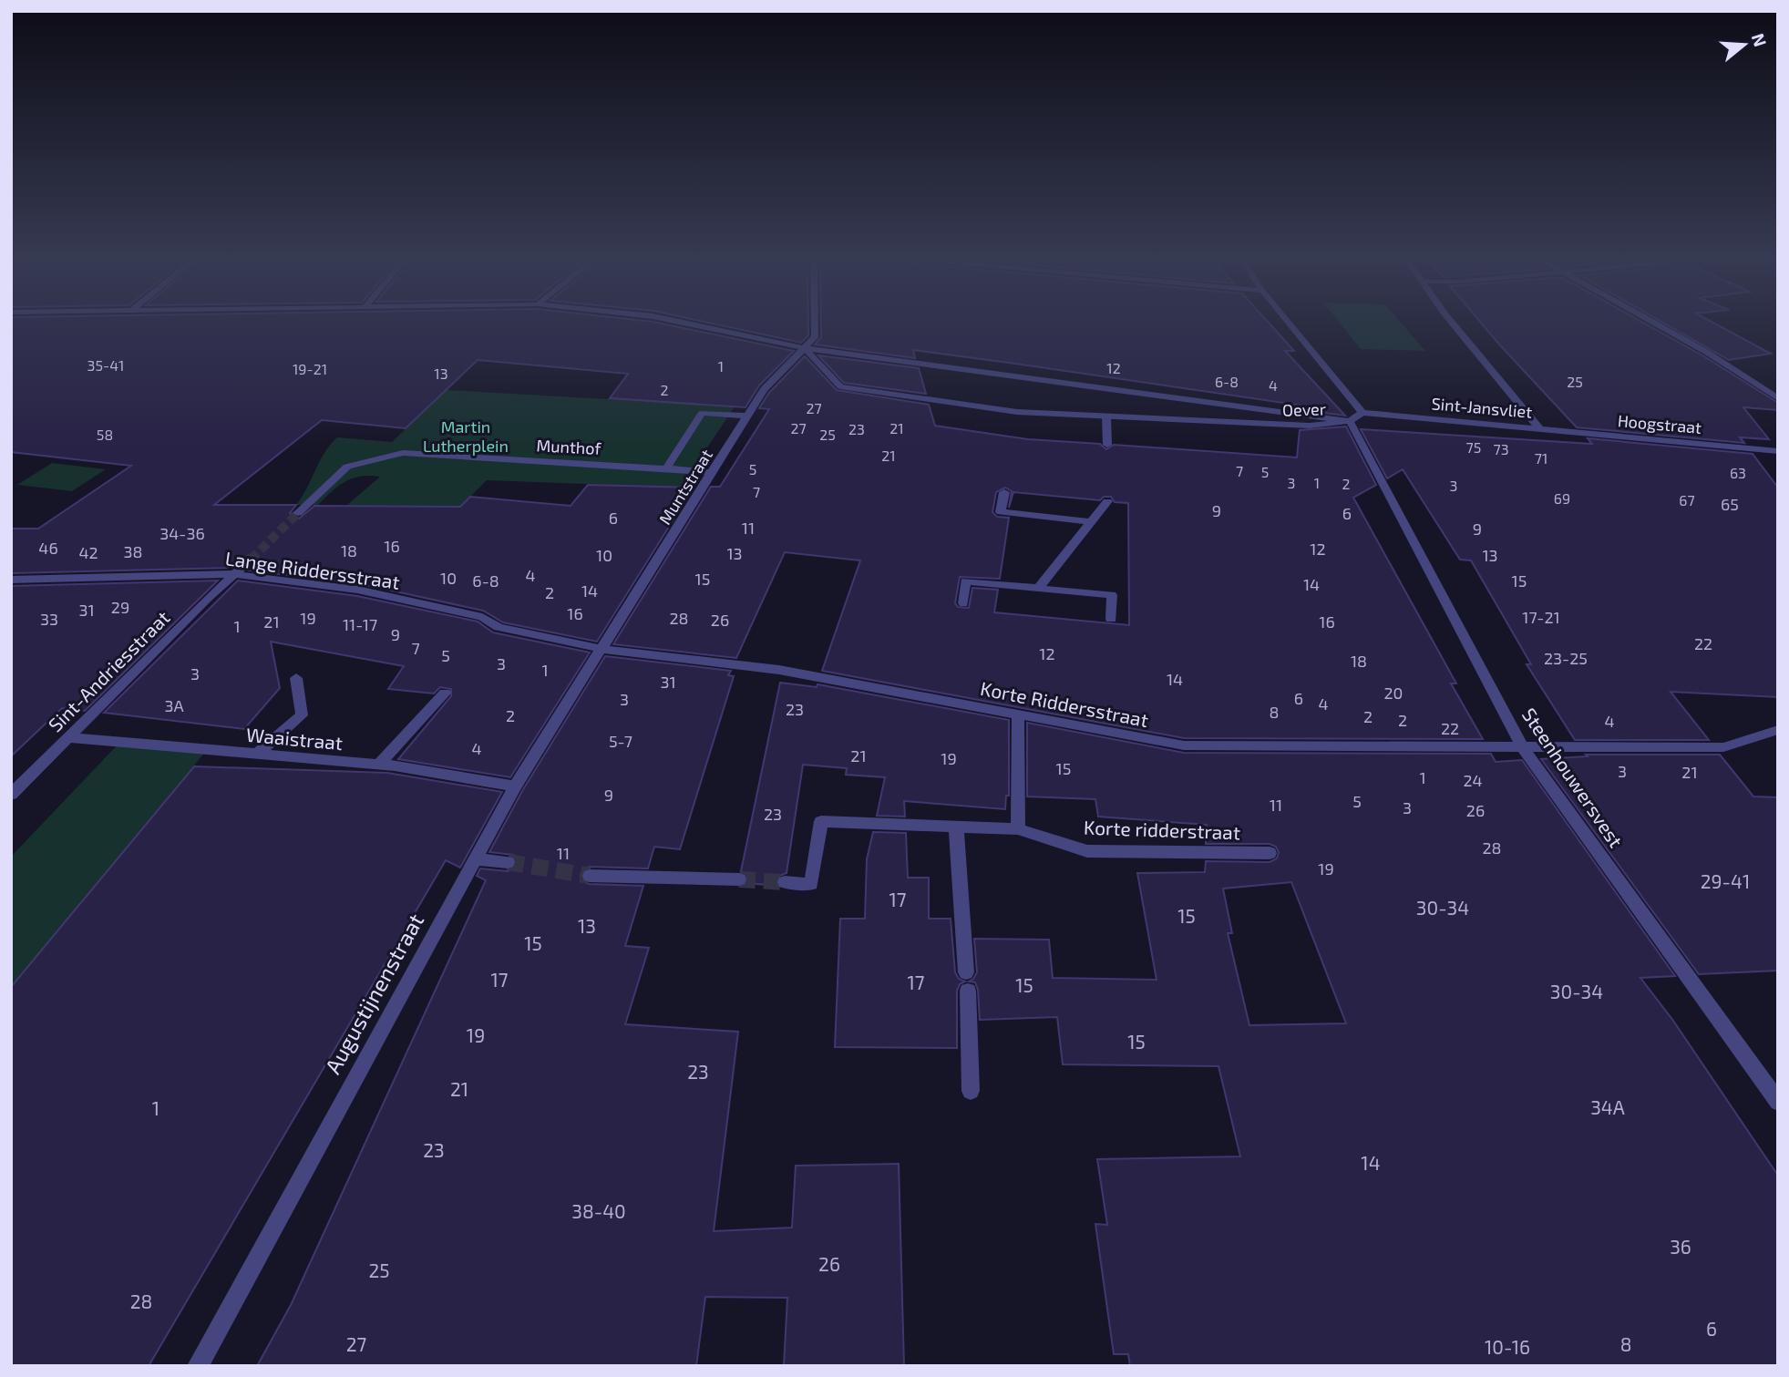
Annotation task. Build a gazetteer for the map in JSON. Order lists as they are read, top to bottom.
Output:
{
  "streets": {
    "street": [
      "Sint-Jansvliet",
      "Oever",
      "Hoogstraat",
      "Munthof",
      "Muntstraat",
      "Lange Riddersstraat",
      "Sint-Andriesstraat",
      "Korte Riddersstraat",
      "Waaistraat",
      "Steenhouwersvest",
      "Korte ridderstraat",
      "Augustijnenstraat"
    ]
  },
  "crossings": [
    ["Sint-Jansvliet", "Hoogstraat"],
    ["Oever", "Muntstraat"],
    ["Oever", "Steenhouwersvest"],
    ["Munthof", "Muntstraat"],
    ["Muntstraat", "Lange Riddersstraat"],
    ["Muntstraat", "Korte Riddersstraat"],
    ["Muntstraat", "Augustijnenstraat"],
    ["Lange Riddersstraat", "Sint-Andriesstraat"],
    ["Lange Riddersstraat", "Korte Riddersstraat"],
    ["Lange Riddersstraat", "Augustijnenstraat"],
    ["Sint-Andriesstraat", "Waaistraat"],
    ["Korte Riddersstraat", "Steenhouwersvest"],
    ["Korte Riddersstraat", "Augustijnenstraat"],
    ["Waaistraat", "Augustijnenstraat"]
  ],
  "parks": ["Martin Lutherplein"],
  "house_numbers": [
    "35-41",
    "1",
    "12",
    "19-21",
    "13",
    "6-8",
    "25",
    "4",
    "2",
    "27",
    "27",
    "21",
    "23",
    "58",
    "25",
    "75",
    "73",
    "21",
    "71",
    "5",
    "7",
    "5",
    "63",
    "3",
    "1",
    "2",
    "3",
    "7",
    "69",
    "67",
    "65",
    "9",
    "6",
    "6",
    "11",
    "9",
    "34-36",
    "16",
    "46",
    "12",
    "18",
    "38",
    "42",
    "13",
    "10",
    "13",
    "4",
    "10",
    "15",
    "6-8",
    "15",
    "14",
    "14",
    "2",
    "29",
    "31",
    "16",
    "17-21",
    "19",
    "28",
    "33",
    "26",
    "21",
    "16",
    "11-17",
    "1",
    "9",
    "22",
    "7",
    "12",
    "5",
    "23-25",
    "18",
    "3",
    "1",
    "3",
    "14",
    "31",
    "20",
    "6",
    "3",
    "4",
    "3A",
    "23",
    "8",
    "2",
    "2",
    "2",
    "4",
    "22",
    "5-7",
    "4",
    "21",
    "19",
    "15",
    "3",
    "21",
    "1",
    "24",
    "9",
    "5",
    "11",
    "3",
    "26",
    "23",
    "28",
    "11",
    "19",
    "29-41",
    "17",
    "30-34",
    "15",
    "13",
    "15",
    "17",
    "17",
    "15",
    "30-34",
    "19",
    "15",
    "23",
    "21",
    "34A",
    "1",
    "23",
    "14",
    "38-40",
    "36",
    "26",
    "25",
    "28",
    "6",
    "27",
    "8",
    "10-16"
  ],
  "north": "right"
}
